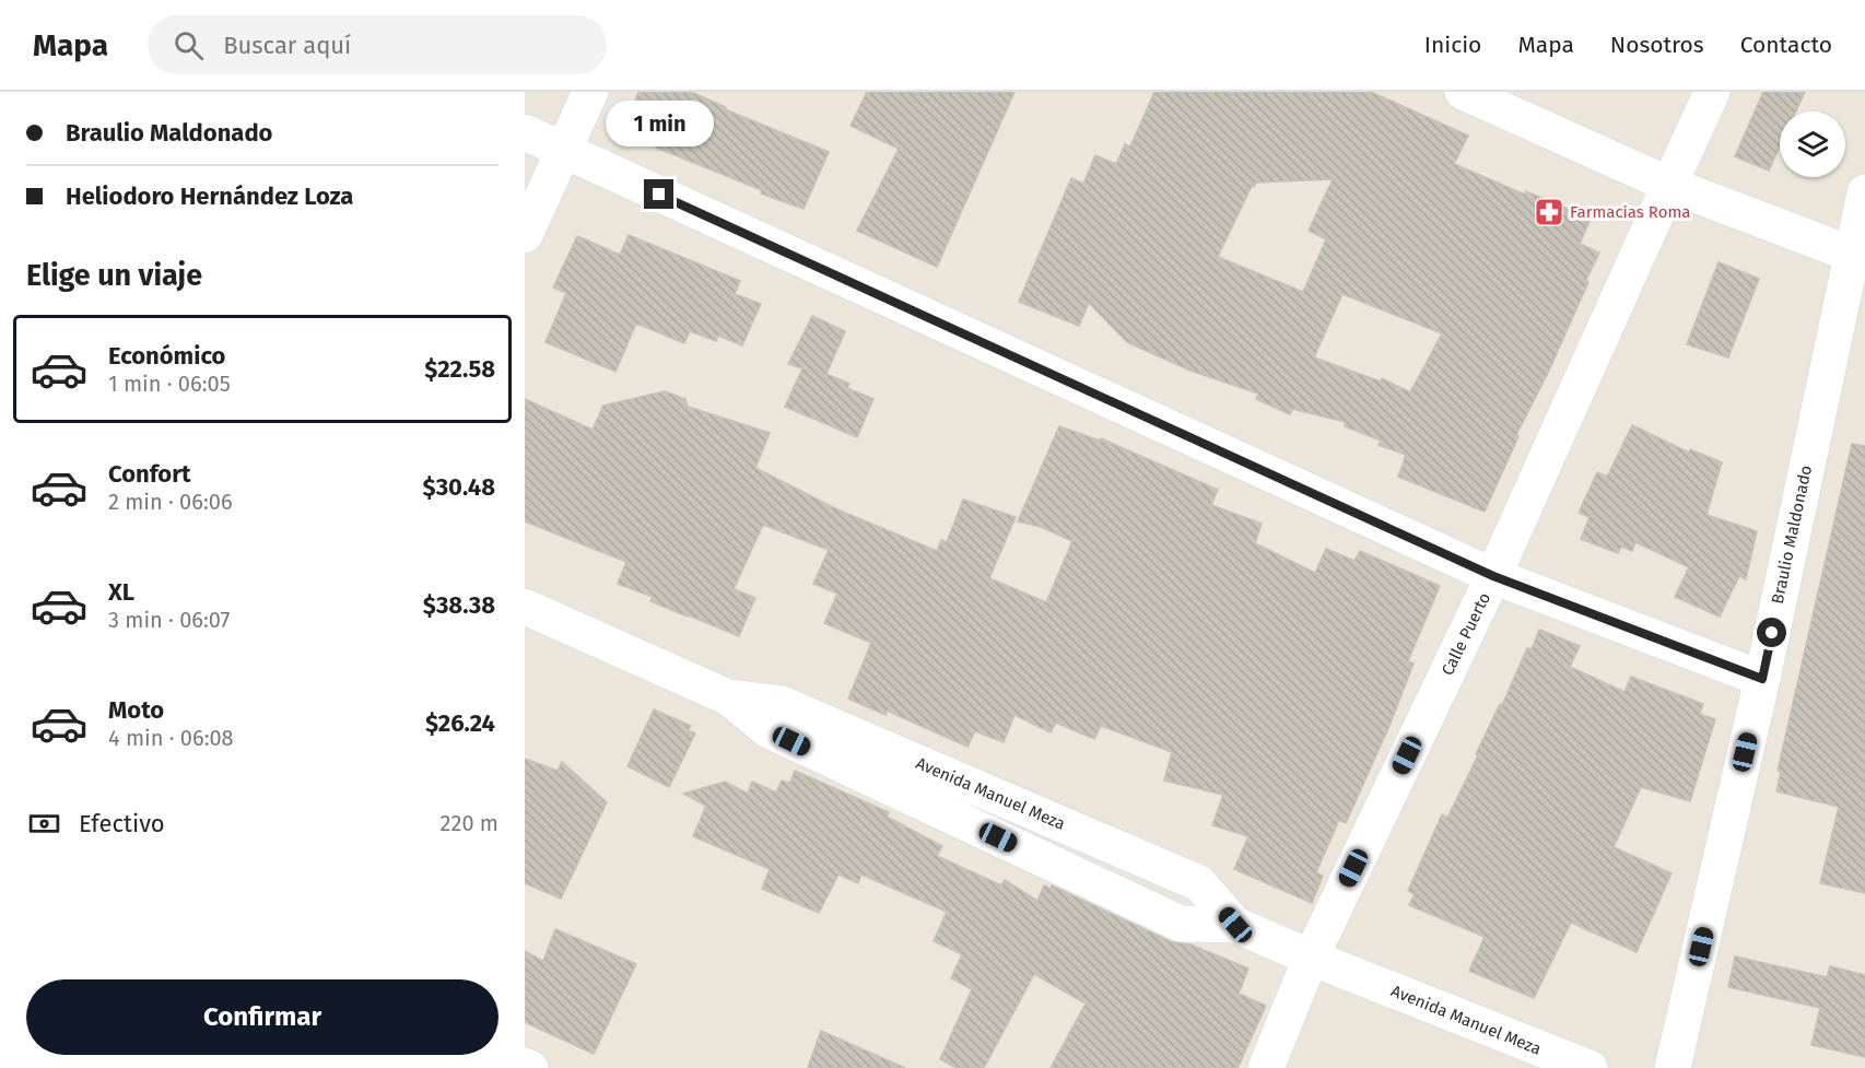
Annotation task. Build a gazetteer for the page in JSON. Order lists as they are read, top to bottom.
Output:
{
  "streets": {
    "street": ["Braulio Maldonado", "Calle Puerto", "Avenida Manuel Meza"]
  },
  "crossings": [
    ["Calle Puerto", "Avenida Manuel Meza"]
  ],
  "places": {
    "pharmacy": ["Farmacias Roma"]
  },
  "page": {
    "header": "Mapa",
    "search": "Buscar aquí",
    "nav": [
      "Inicio",
      "Mapa",
      "Nosotros",
      "Contacto"
    ],
    "banner": ["Braulio Maldonado", "Heliodoro Hernández Loza"],
    "bubble": "1 min",
    "heading": "Elige un viaje",
    "list": [
      {
        "name": "Económico",
        "note": "1 min · 06:05",
        "value": "$22.58"
      },
      {
        "name": "Confort",
        "note": "2 min · 06:06",
        "value": "$30.48"
      },
      {
        "name": "XL",
        "note": "3 min · 06:07",
        "value": "$38.38"
      },
      {
        "name": "Moto",
        "note": "4 min · 06:08",
        "value": "$26.24"
      }
    ],
    "pay": ["Efectivo", "220 m"],
    "buttons": "Confirmar"
  }
}
